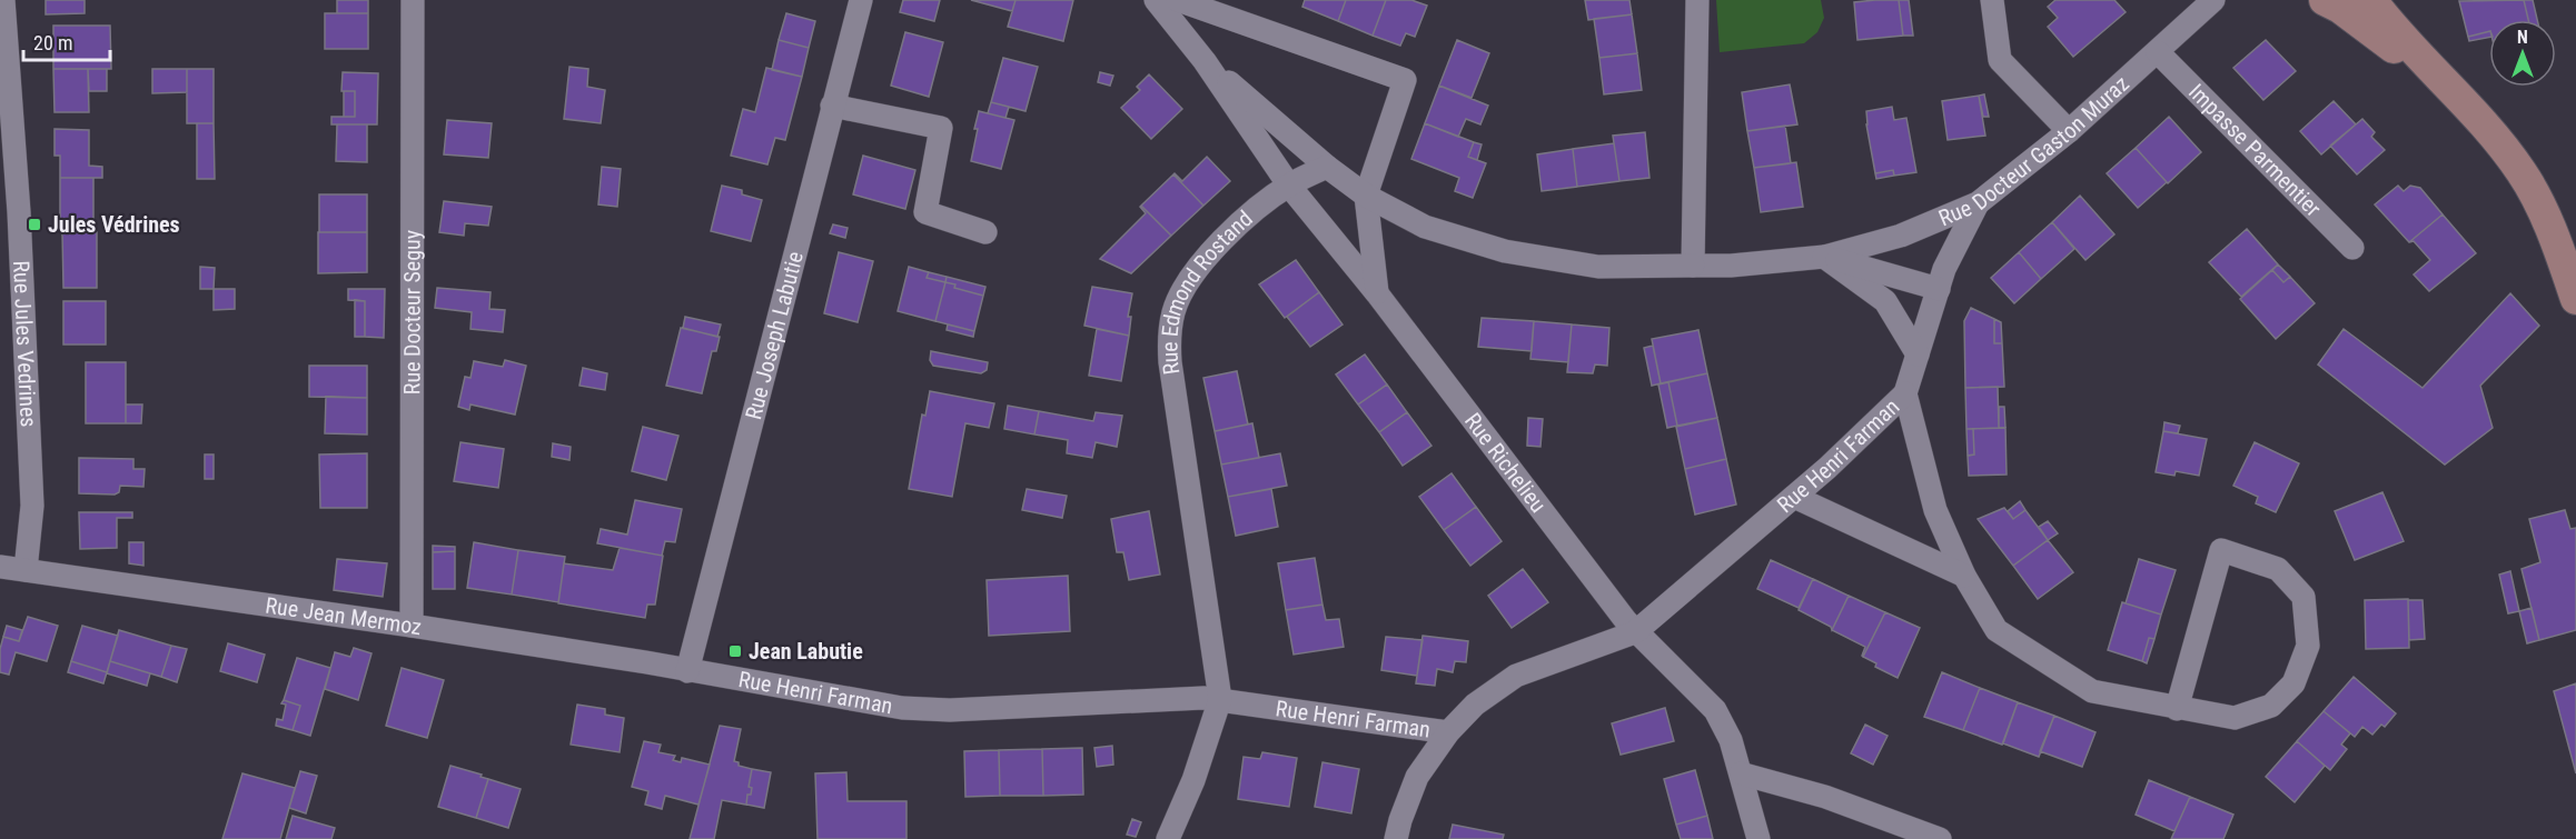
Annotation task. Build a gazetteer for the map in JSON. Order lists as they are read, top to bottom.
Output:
{
  "streets": {
    "street": [
      "Rue Docteur Gaston Muraz",
      "Impasse Parmentier",
      "Rue Edmond Rostand",
      "Rue Docteur Seguy",
      "Rue Joseph Labutie",
      "Rue Jules Vedrines",
      "Rue Henri Farman",
      "Rue Richelieu",
      "Rue Jean Mermoz"
    ]
  },
  "crossings": [
    ["Rue Docteur Gaston Muraz", "Impasse Parmentier"],
    ["Rue Edmond Rostand", "Rue Henri Farman"],
    ["Rue Edmond Rostand", "Rue Richelieu"],
    ["Rue Docteur Seguy", "Rue Jean Mermoz"],
    ["Rue Joseph Labutie", "Rue Henri Farman"],
    ["Rue Joseph Labutie", "Rue Jean Mermoz"],
    ["Rue Jules Vedrines", "Rue Jean Mermoz"],
    ["Rue Henri Farman", "Rue Richelieu"],
    ["Rue Henri Farman", "Rue Jean Mermoz"]
  ],
  "places": {
    "transit": ["Jules Védrines", "Jean Labutie"]
  },
  "scale_bar": "20 m",
  "north": "top"
}
